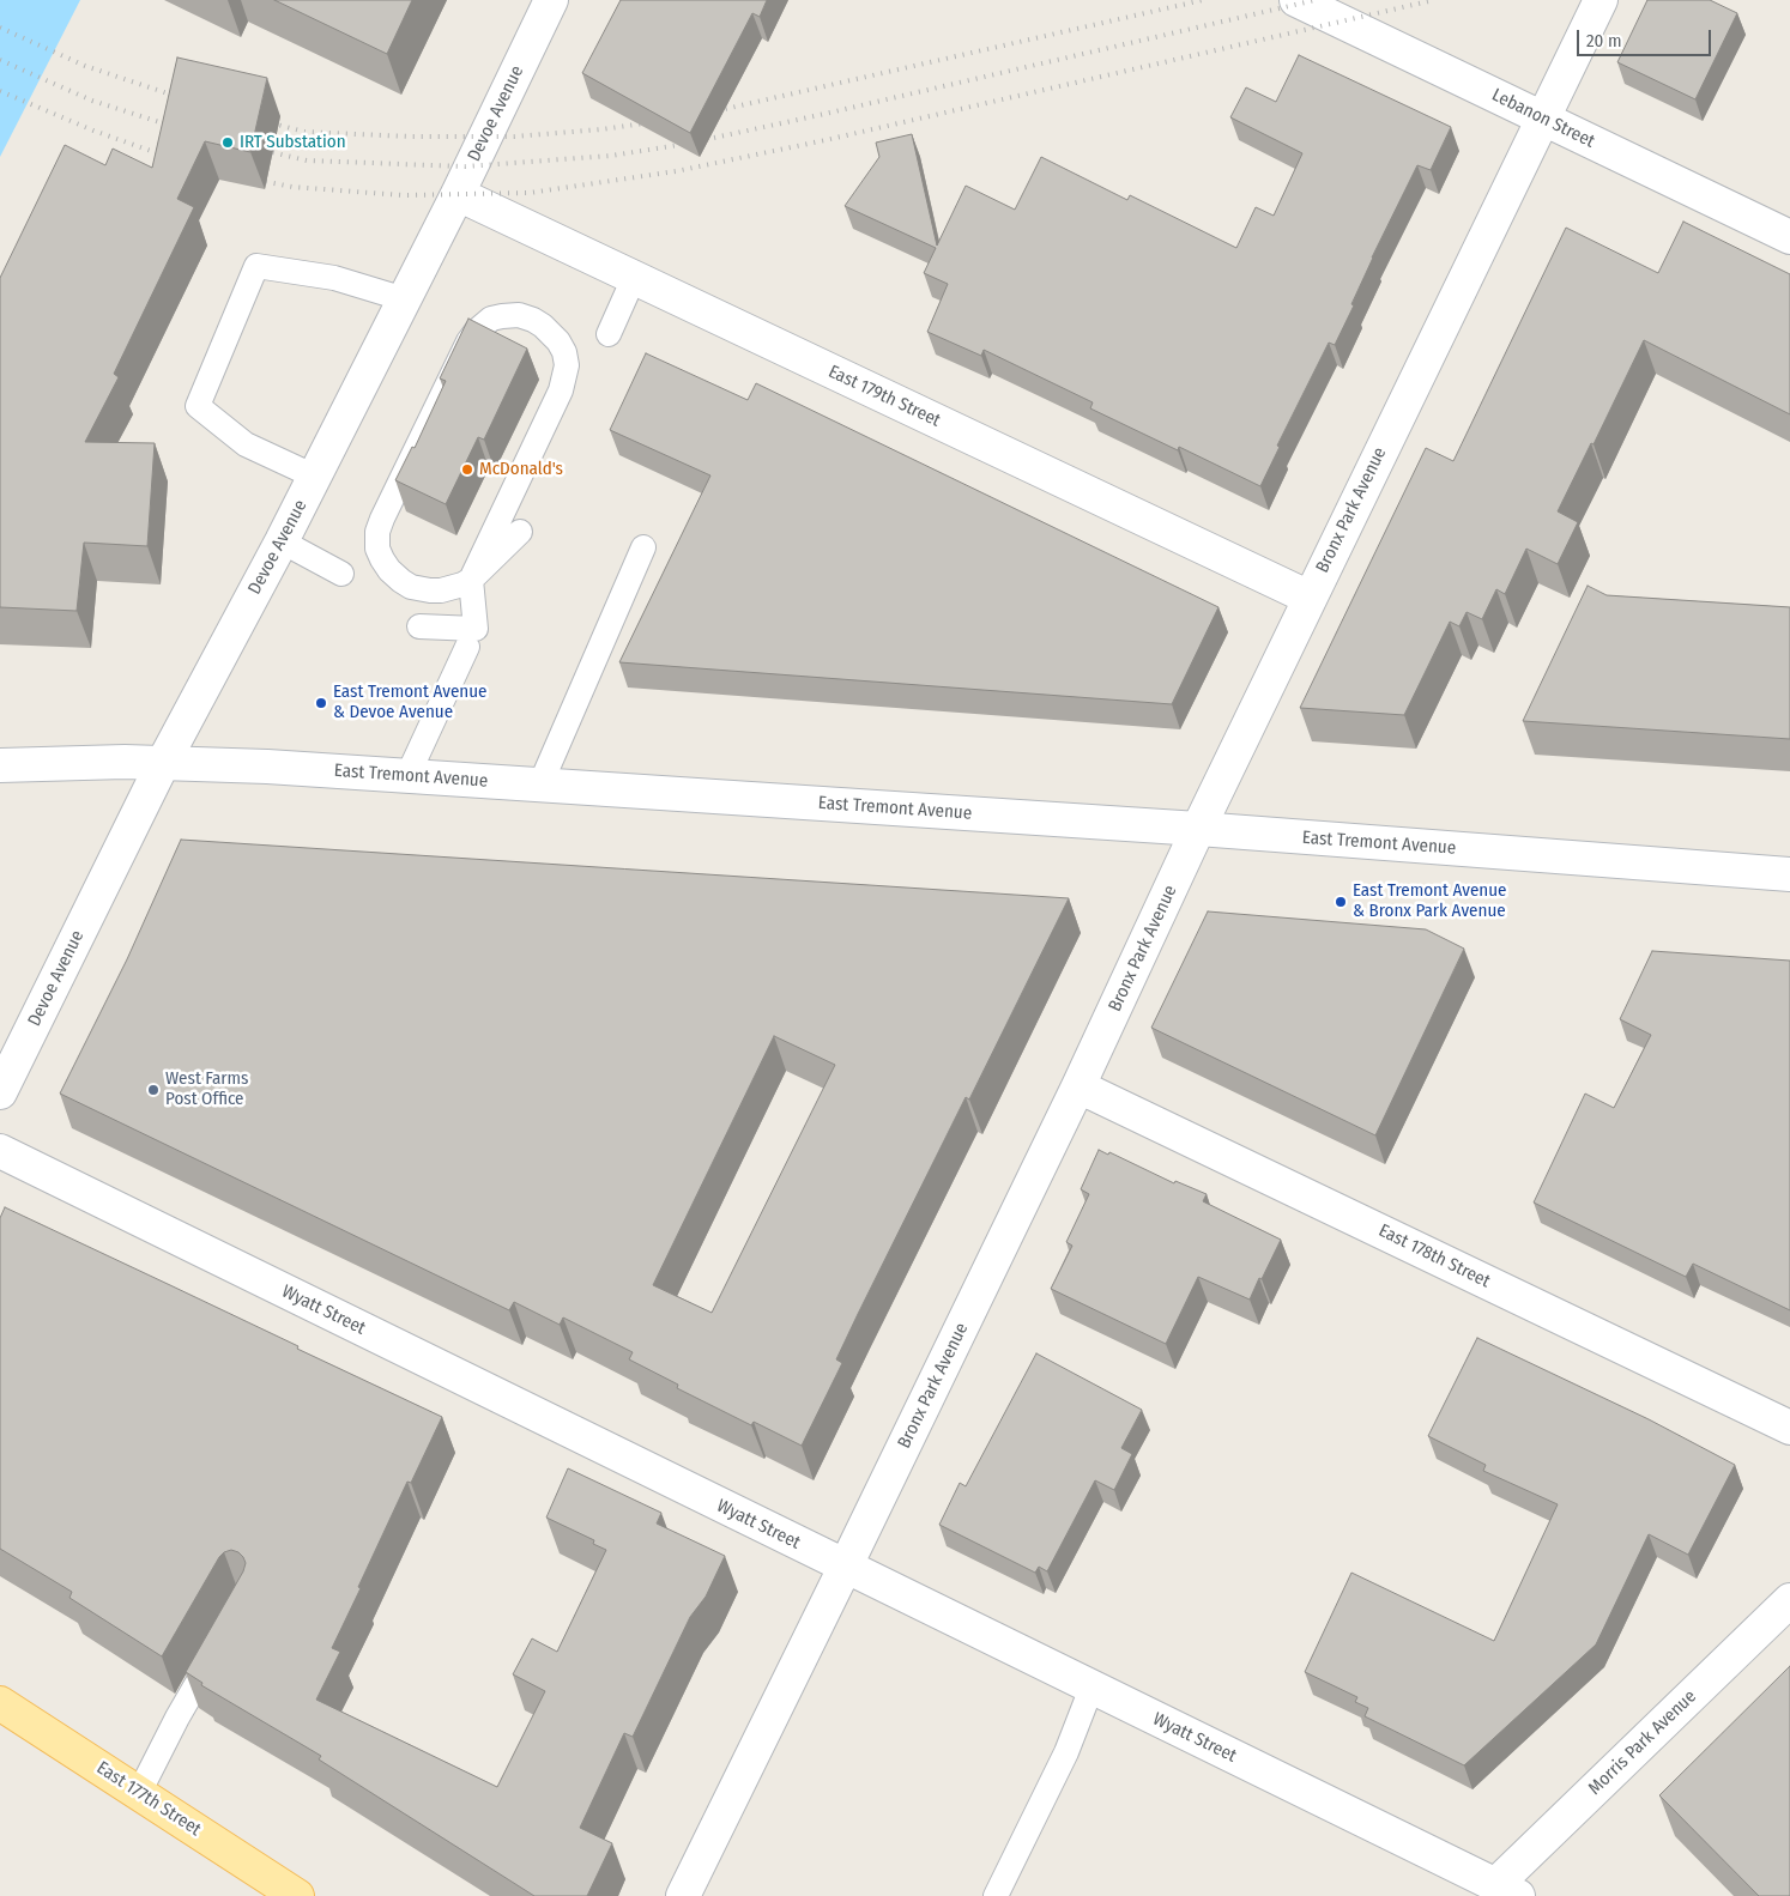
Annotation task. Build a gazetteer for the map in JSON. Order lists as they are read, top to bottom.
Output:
{
  "streets": {
    "main road": ["East 177th Street"],
    "street": [
      "Devoe Avenue",
      "Lebanon Street",
      "East 179th Street",
      "Bronx Park Avenue",
      "East Tremont Avenue",
      "East 178th Street",
      "Wyatt Street",
      "Morris Park Avenue"
    ]
  },
  "crossings": [
    ["Devoe Avenue", "East 179th Street"],
    ["Devoe Avenue", "East Tremont Avenue"],
    ["Lebanon Street", "Bronx Park Avenue"],
    ["East 179th Street", "Bronx Park Avenue"],
    ["Bronx Park Avenue", "East Tremont Avenue"],
    ["Bronx Park Avenue", "East 178th Street"],
    ["Bronx Park Avenue", "Wyatt Street"],
    ["Wyatt Street", "Morris Park Avenue"]
  ],
  "places": [
    "IRT Substation",
    "McDonald's",
    "East Tremont Avenue & Devoe Avenue",
    "East Tremont Avenue & Bronx Park Avenue",
    "West Farms Post Office"
  ],
  "scale_bar": "20 m"
}
